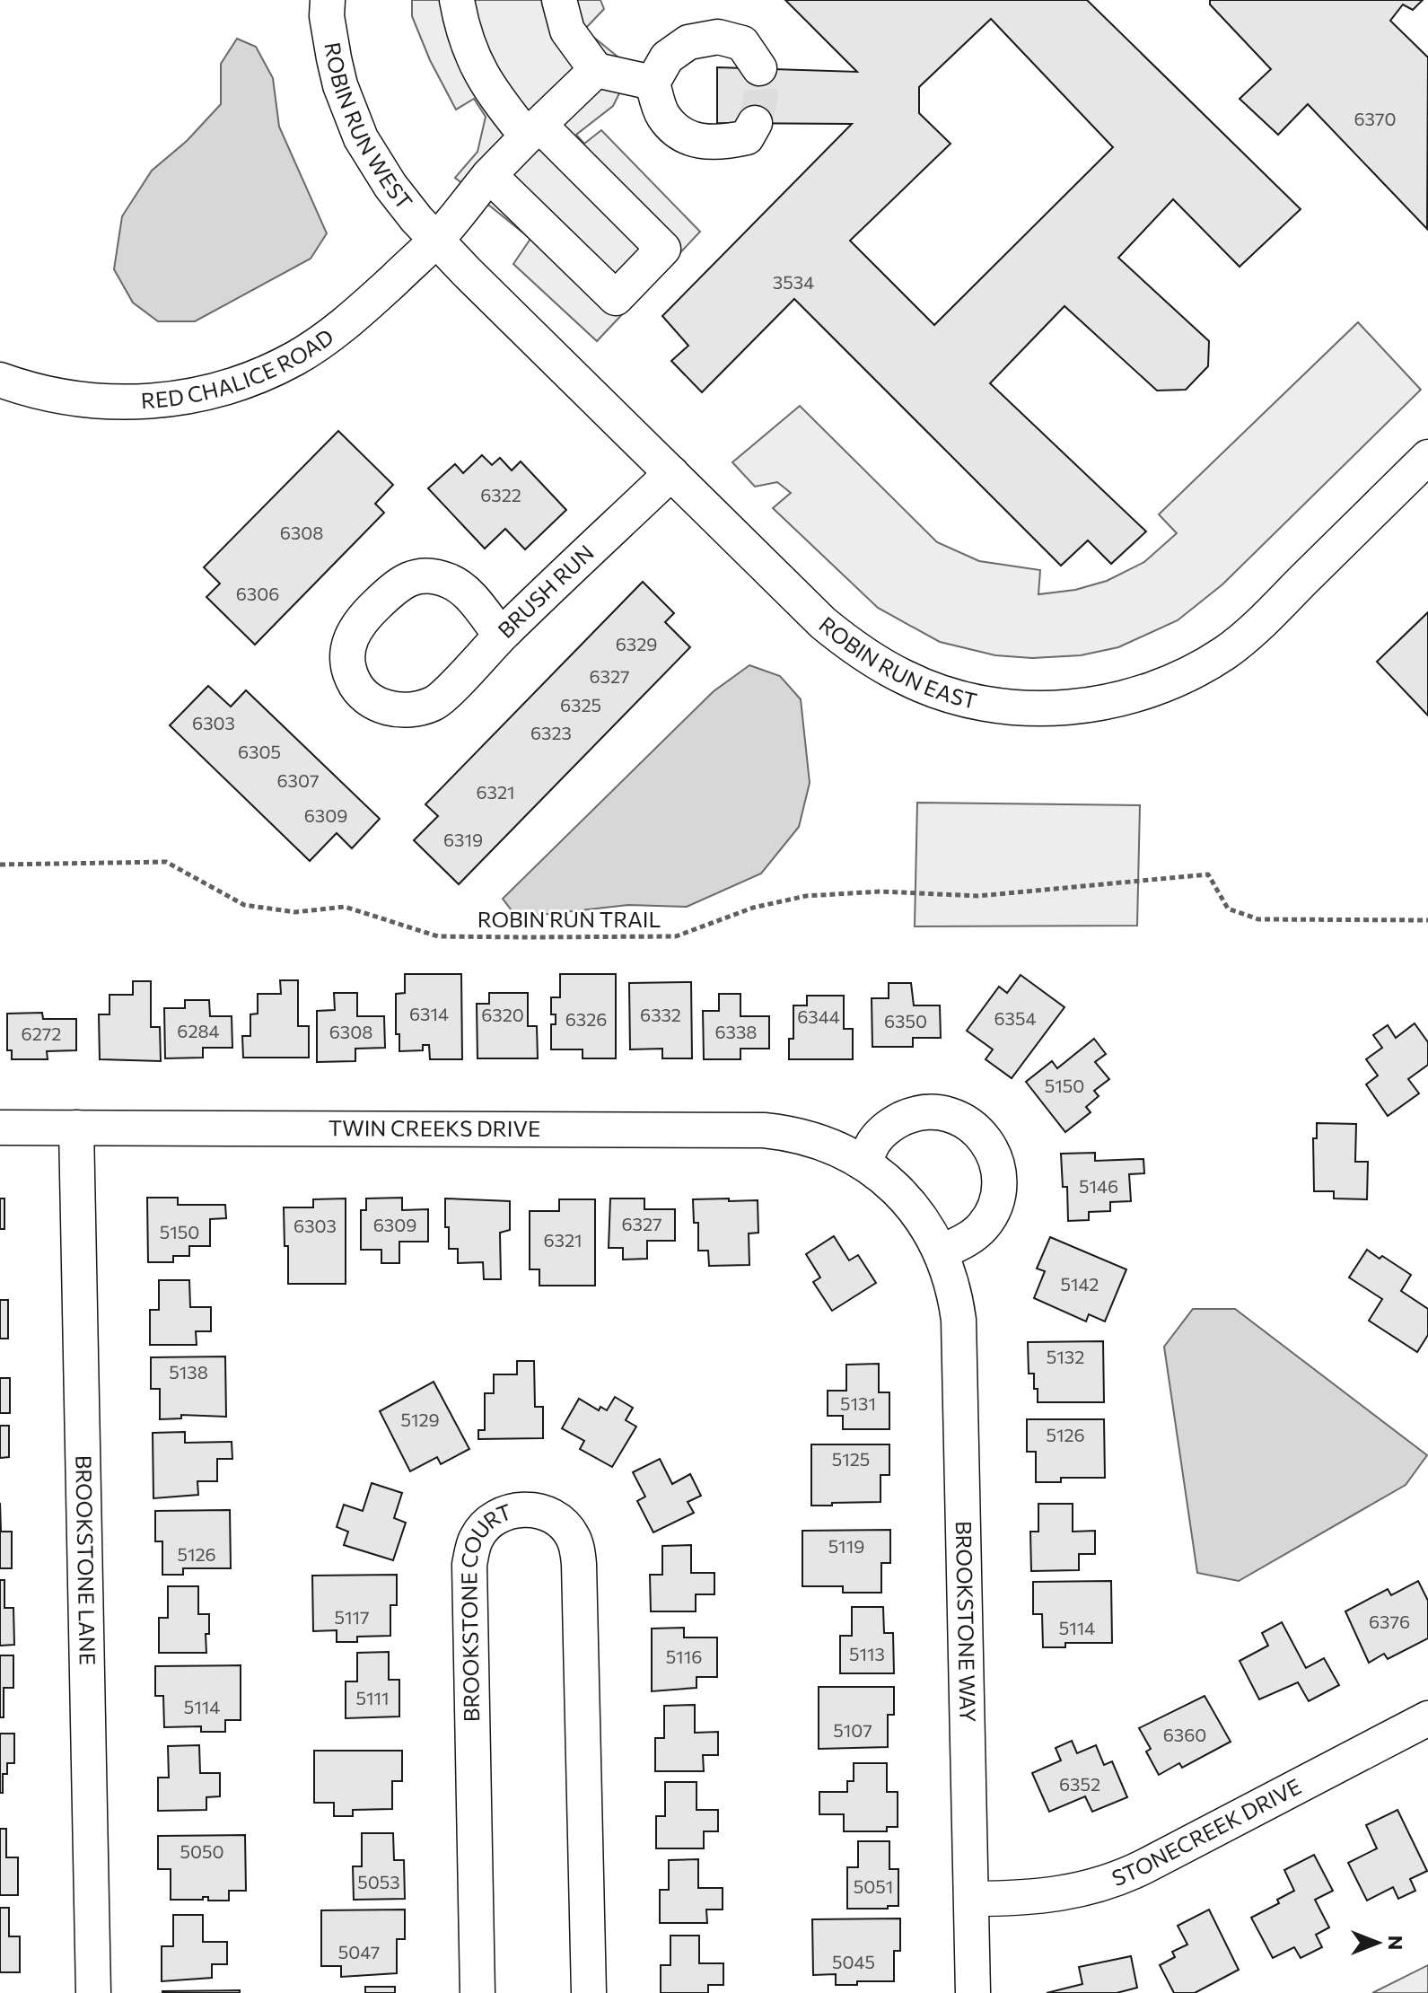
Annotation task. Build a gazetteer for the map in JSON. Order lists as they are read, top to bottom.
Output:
{
  "streets": {
    "street": [
      "ROBIN RUN WEST",
      "RED CHALICE ROAD",
      "BRUSH RUN",
      "ROBIN RUN EAST",
      "TWIN CREEKS DRIVE",
      "BROOKSTONE LANE",
      "BROOKSTONE COURT",
      "BROOKSTONE WAY",
      "STONECREEK DRIVE"
    ],
    "path": ["ROBIN RUN TRAIL"]
  },
  "crossings": [
    ["ROBIN RUN WEST", "RED CHALICE ROAD"],
    ["ROBIN RUN WEST", "ROBIN RUN EAST"],
    ["RED CHALICE ROAD", "ROBIN RUN EAST"],
    ["BRUSH RUN", "ROBIN RUN EAST"],
    ["TWIN CREEKS DRIVE", "BROOKSTONE LANE"],
    ["TWIN CREEKS DRIVE", "BROOKSTONE WAY"],
    ["BROOKSTONE WAY", "STONECREEK DRIVE"]
  ],
  "house_numbers": [
    "6370",
    "3534",
    "6322",
    "6308",
    "6306",
    "6329",
    "6327",
    "6325",
    "6303",
    "6323",
    "6305",
    "6307",
    "6321",
    "6309",
    "6319",
    "6314",
    "6320",
    "6332",
    "6344",
    "6354",
    "6326",
    "6350",
    "6284",
    "6308",
    "6338",
    "6272",
    "5150",
    "5146",
    "6327",
    "6309",
    "6303",
    "5150",
    "6321",
    "5142",
    "5132",
    "5138",
    "5131",
    "5129",
    "5126",
    "5125",
    "5119",
    "5126",
    "5117",
    "6376",
    "5114",
    "5113",
    "5116",
    "5111",
    "5114",
    "5107",
    "6360",
    "6352",
    "5050",
    "5053",
    "5051",
    "5047",
    "5045"
  ],
  "north": "right"
}
